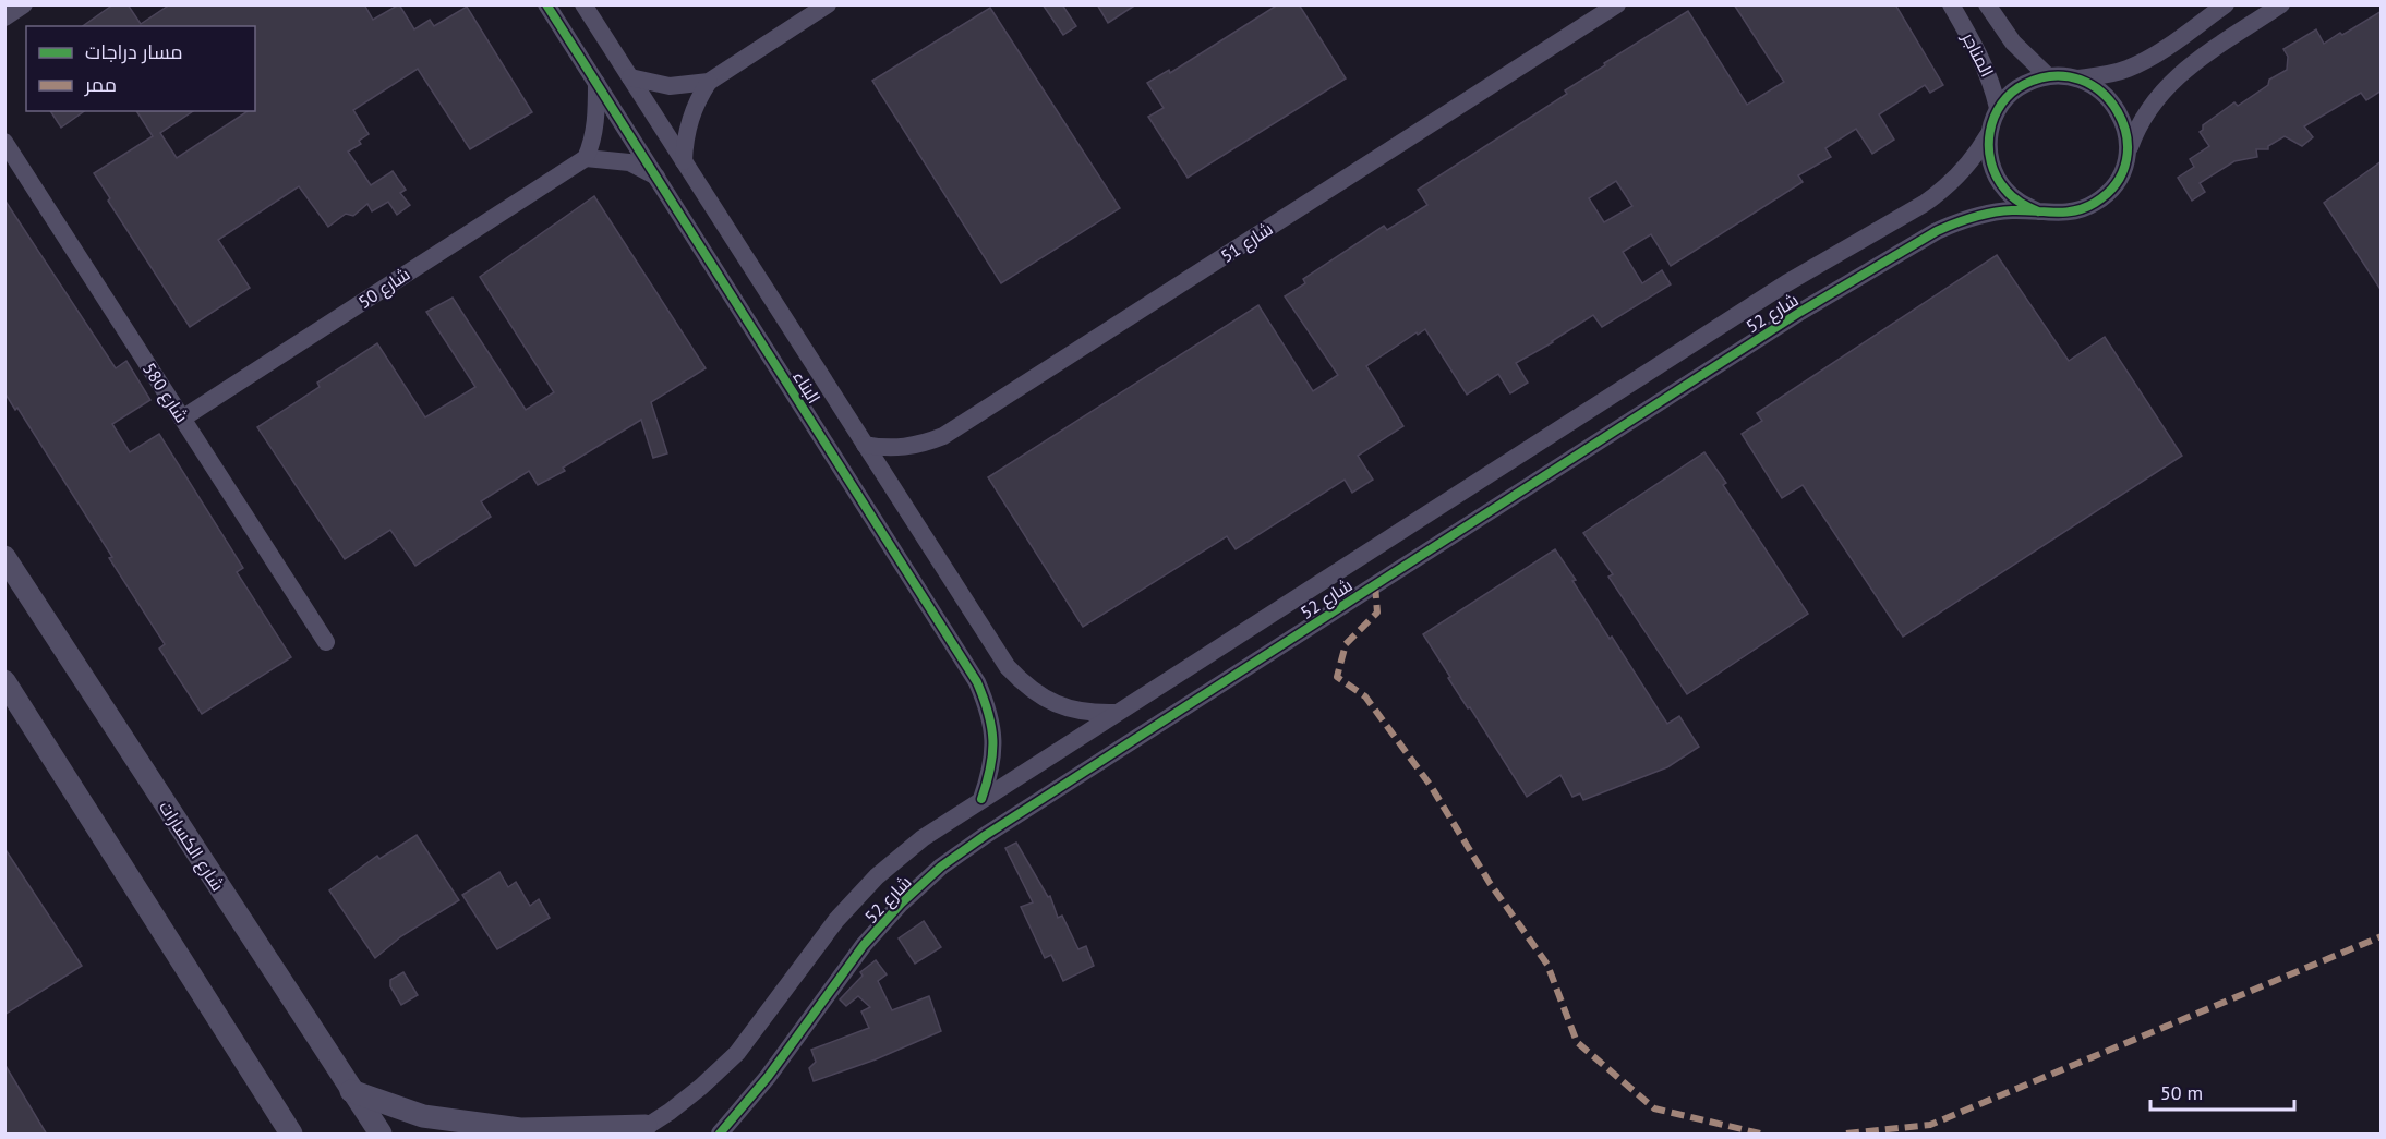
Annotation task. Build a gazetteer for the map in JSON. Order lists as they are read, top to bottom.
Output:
{
  "streets": {
    "street": [
      "المناجر",
      "شارع 51",
      "شارع 50",
      "شارع 52",
      "البناء",
      "شارع 580",
      "شارع الكسارات"
    ]
  },
  "crossings": [
    ["المناجر", "شارع 52"],
    ["شارع 51", "البناء"],
    ["شارع 50", "شارع 580"],
    ["شارع 52", "البناء"]
  ],
  "legend": ["مسار دراجات", "ممر"],
  "scale_bar": "50 m"
}
